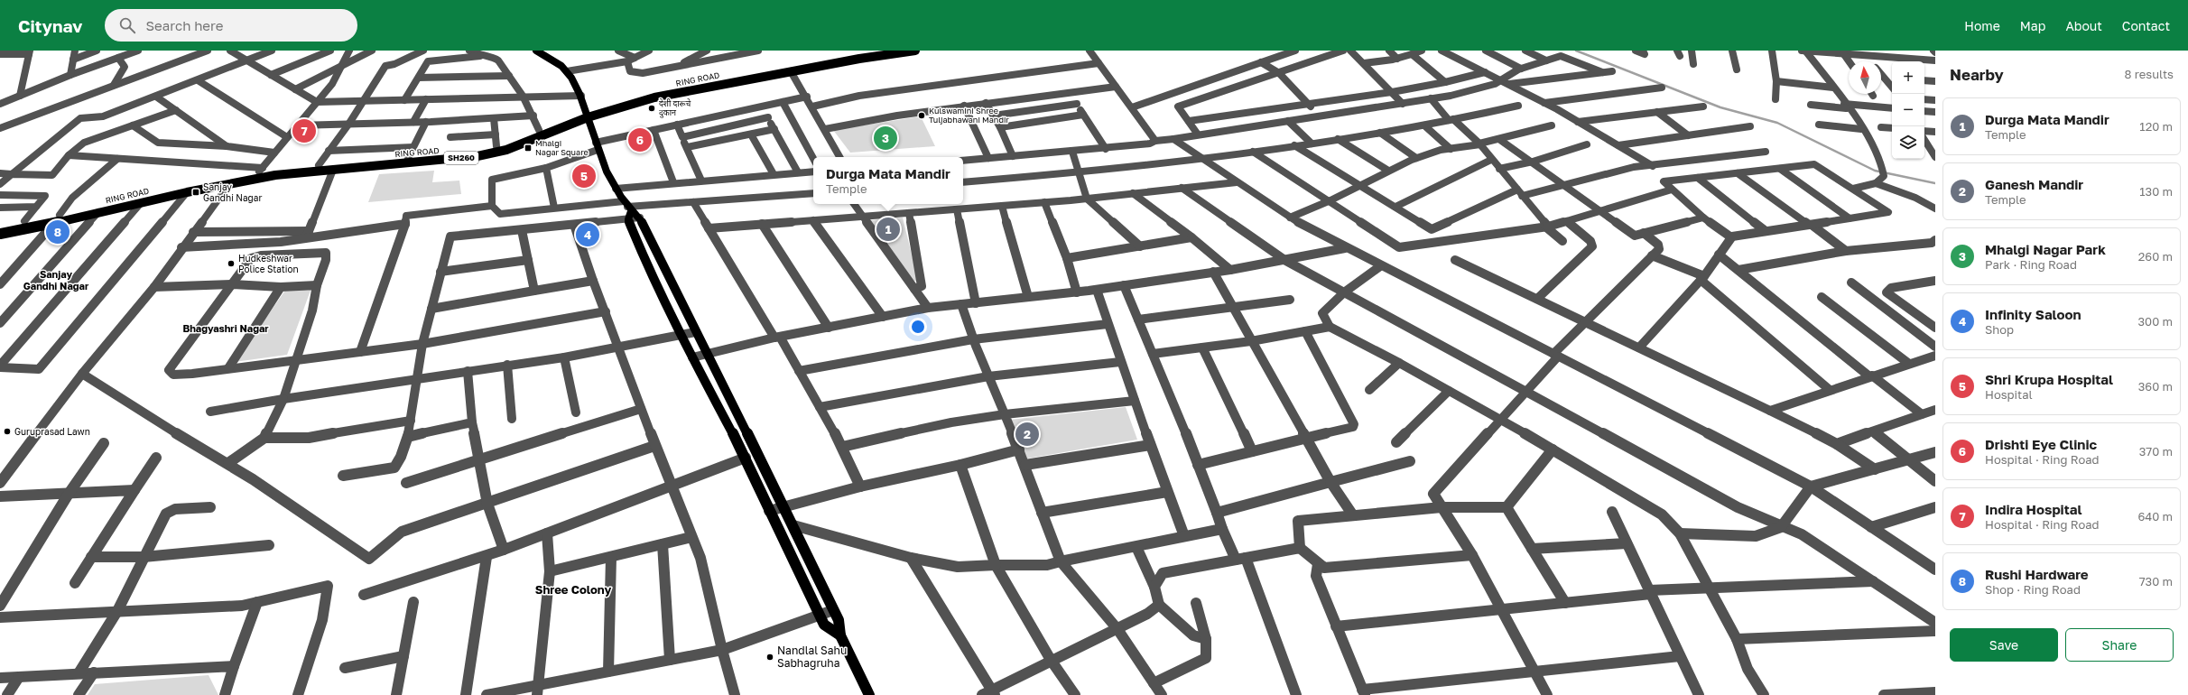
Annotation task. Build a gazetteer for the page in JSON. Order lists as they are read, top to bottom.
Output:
{
  "streets": {
    "highway": ["RING ROAD", "SH260"]
  },
  "districts": ["Sanjay Gandhi Nagar", "Bhagyashri Nagar", "Shree Colony"],
  "places": {
    "other": [
      "देशी दारूचे दुकान",
      "Kulswamini Shree Tuljabhawani Mandir",
      "Hudkeshwar Police Station",
      "Guruprasad Lawn",
      "Nandlal Sahu Sabhagruha"
    ],
    "transit": ["Mhalgi Nagar Square", "Sanjay Gandhi Nagar"]
  },
  "north": "top",
  "page": {
    "header": "Citynav",
    "search": "Search here",
    "nav": [
      "Home",
      "Map",
      "About",
      "Contact"
    ],
    "heading": ["Nearby", "8 results"],
    "map_buttons": ["+", "−"],
    "list": [
      {
        "mark": "1",
        "name": "Durga Mata Mandir",
        "note": "Temple",
        "value": "120 m"
      },
      {
        "mark": "2",
        "name": "Ganesh Mandir",
        "note": "Temple",
        "value": "130 m"
      },
      {
        "mark": "3",
        "name": "Mhalgi Nagar Park",
        "note": "Park · Ring Road",
        "value": "260 m"
      },
      {
        "mark": "4",
        "name": "Infinity Saloon",
        "note": "Shop",
        "value": "300 m"
      },
      {
        "mark": "5",
        "name": "Shri Krupa Hospital",
        "note": "Hospital",
        "value": "360 m"
      },
      {
        "mark": "6",
        "name": "Drishti Eye Clinic",
        "note": "Hospital · Ring Road",
        "value": "370 m"
      },
      {
        "mark": "7",
        "name": "Indira Hospital",
        "note": "Hospital · Ring Road",
        "value": "640 m"
      },
      {
        "mark": "8",
        "name": "Rushi Hardware",
        "note": "Shop · Ring Road",
        "value": "730 m"
      }
    ],
    "pins": [
      "7",
      "3",
      "6",
      "5",
      "1",
      "8",
      "4",
      "2"
    ],
    "popup": ["Durga Mata Mandir", "Temple"],
    "buttons": ["Save", "Share"]
  }
}
